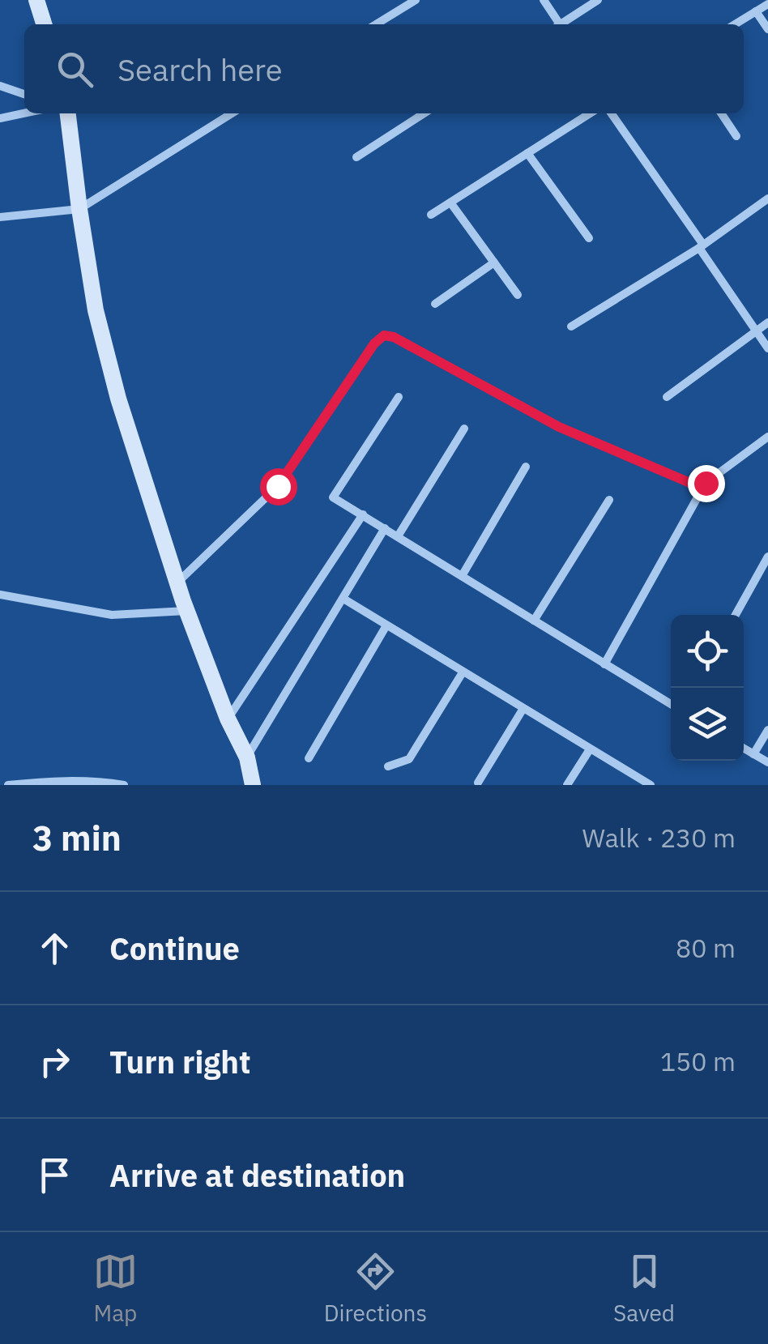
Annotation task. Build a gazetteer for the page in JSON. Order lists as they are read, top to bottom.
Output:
{
  "page": {
    "search": "Search here",
    "heading": ["3 min", "Walk · 230 m"],
    "list": [
      ["Continue", "80 m"],
      ["Turn right", "150 m"],
      "Arrive at destination"
    ],
    "nav": ["Map", "Directions", "Saved"]
  }
}
